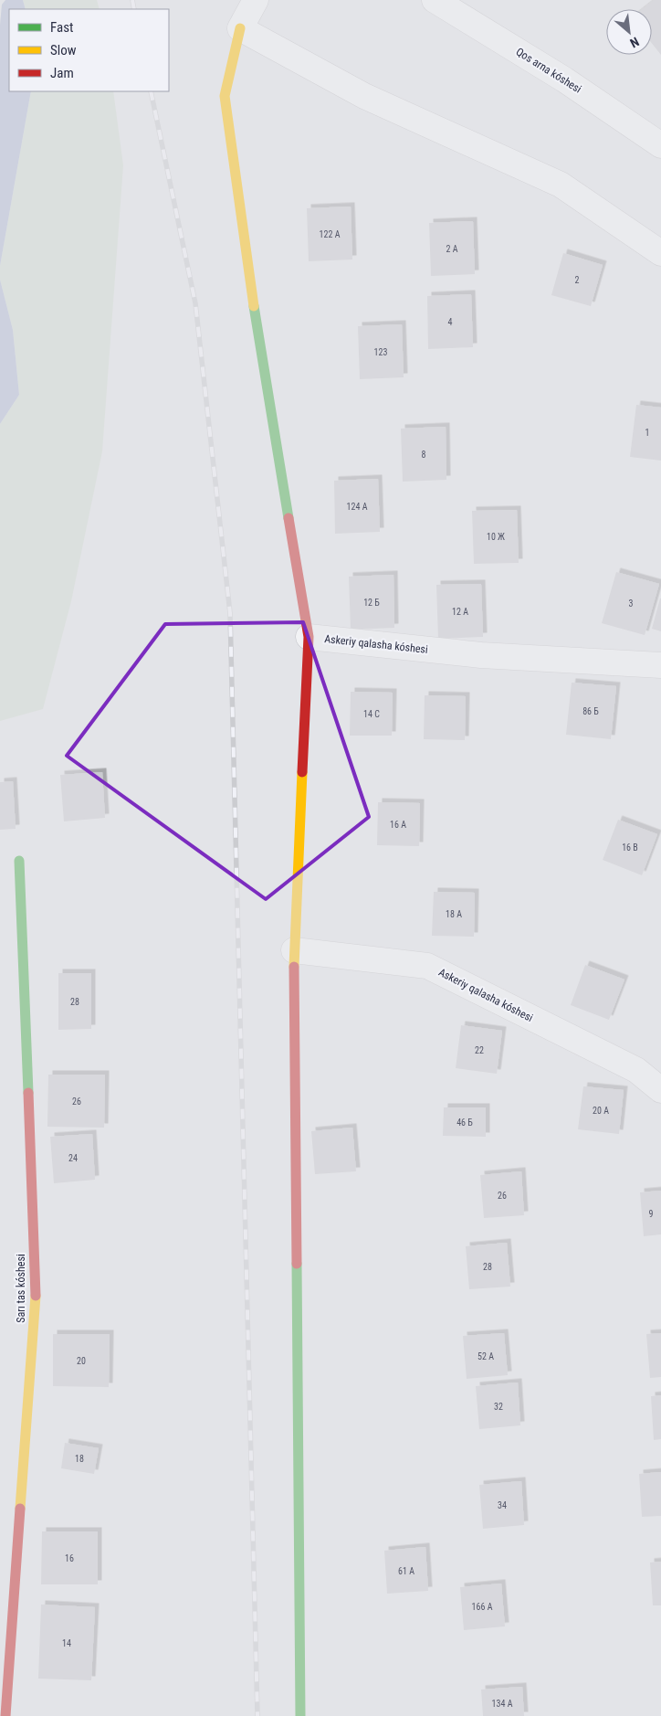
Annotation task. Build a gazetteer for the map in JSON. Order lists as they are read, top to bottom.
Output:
{
  "streets": {
    "street": ["Qos arna kóshesi", "Askeriy qalasha kóshesi", "Sarı tas kóshesi"]
  },
  "house_numbers": [
    "122 А",
    "2 А",
    "2",
    "4",
    "123",
    "1",
    "8",
    "124 А",
    "10 Ж",
    "12 Б",
    "3",
    "12 А",
    "86 Б",
    "14 С",
    "16 А",
    "16 В",
    "18 А",
    "28",
    "22",
    "26",
    "20 А",
    "46 Б",
    "24",
    "26",
    "9",
    "28",
    "52 А",
    "20",
    "32",
    "18",
    "34",
    "16",
    "61 А",
    "166 А",
    "14",
    "134 А"
  ],
  "legend": ["Fast", "Slow", "Jam"],
  "north": "bottom right"
}
